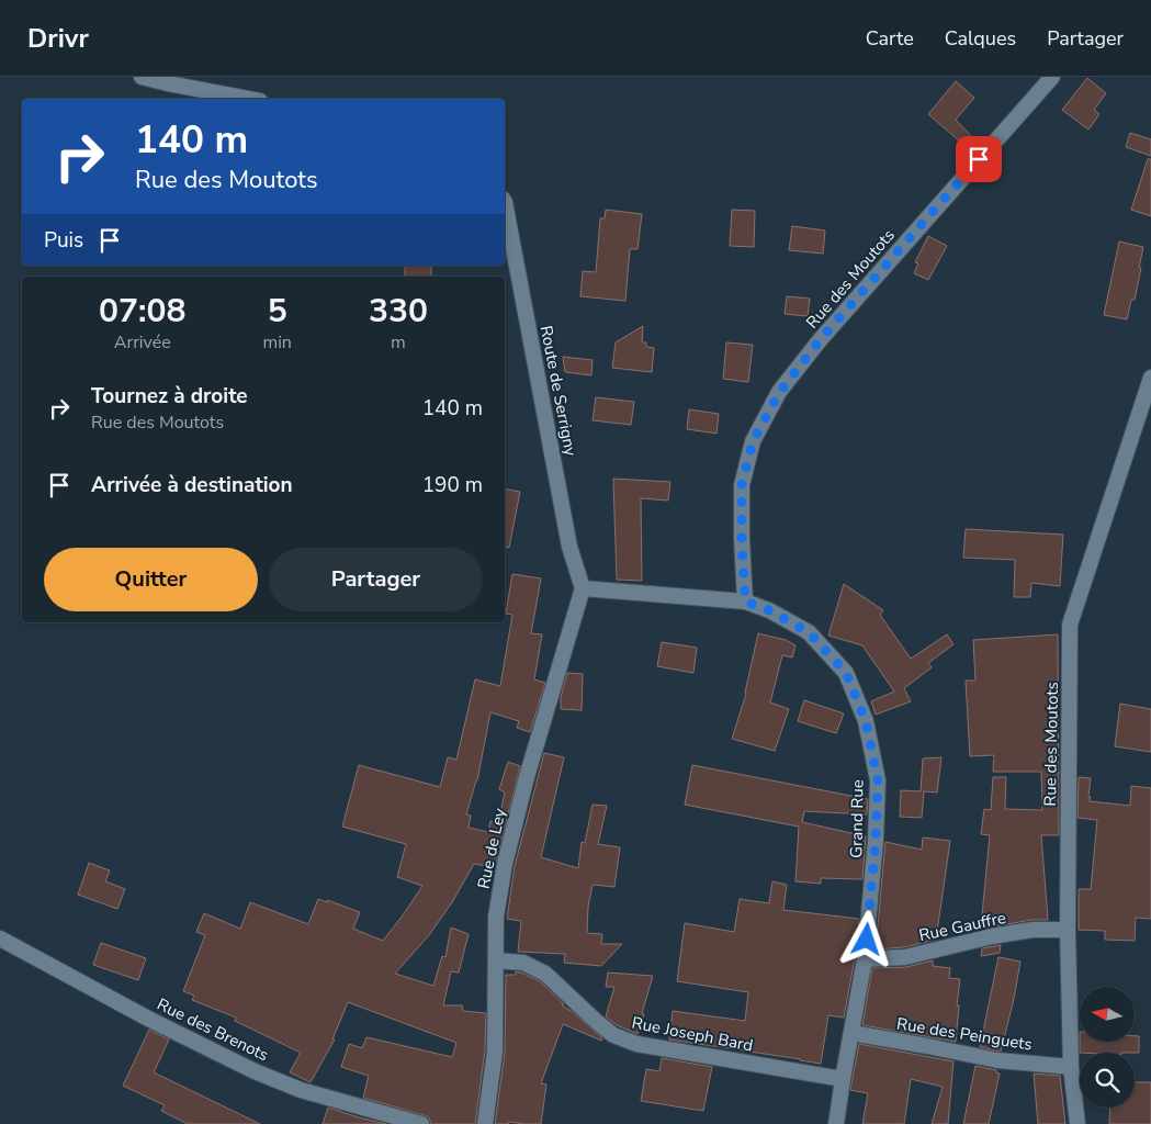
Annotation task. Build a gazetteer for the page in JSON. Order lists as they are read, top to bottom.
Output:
{
  "streets": {
    "street": [
      "Rue des Moutots",
      "Route de Serrigny",
      "Grand Rue",
      "Rue de Ley",
      "Rue Gauffre",
      "Rue des Brenots",
      "Rue Joseph Bard",
      "Rue des Peinguets"
    ]
  },
  "crossings": [
    ["Rue des Moutots", "Grand Rue"],
    ["Rue des Moutots", "Rue Gauffre"],
    ["Rue des Moutots", "Rue des Peinguets"],
    ["Route de Serrigny", "Grand Rue"],
    ["Route de Serrigny", "Rue de Ley"],
    ["Grand Rue", "Rue de Ley"],
    ["Grand Rue", "Rue Gauffre"],
    ["Grand Rue", "Rue Joseph Bard"],
    ["Grand Rue", "Rue des Peinguets"],
    ["Rue de Ley", "Rue Joseph Bard"]
  ],
  "north": "left",
  "page": {
    "header": "Drivr",
    "nav": ["Carte", "Calques", "Partager"],
    "turn": ["140 m", "Rue des Moutots"],
    "then": "Puis",
    "eta": [
      "07:08",
      "Arrivée",
      "5",
      "min",
      "330",
      "m"
    ],
    "list": [
      {
        "name": "Tournez à droite",
        "note": "Rue des Moutots",
        "value": "140 m"
      },
      {
        "name": "Arrivée à destination",
        "value": "190 m"
      }
    ],
    "buttons": ["Quitter", "Partager"]
  }
}
